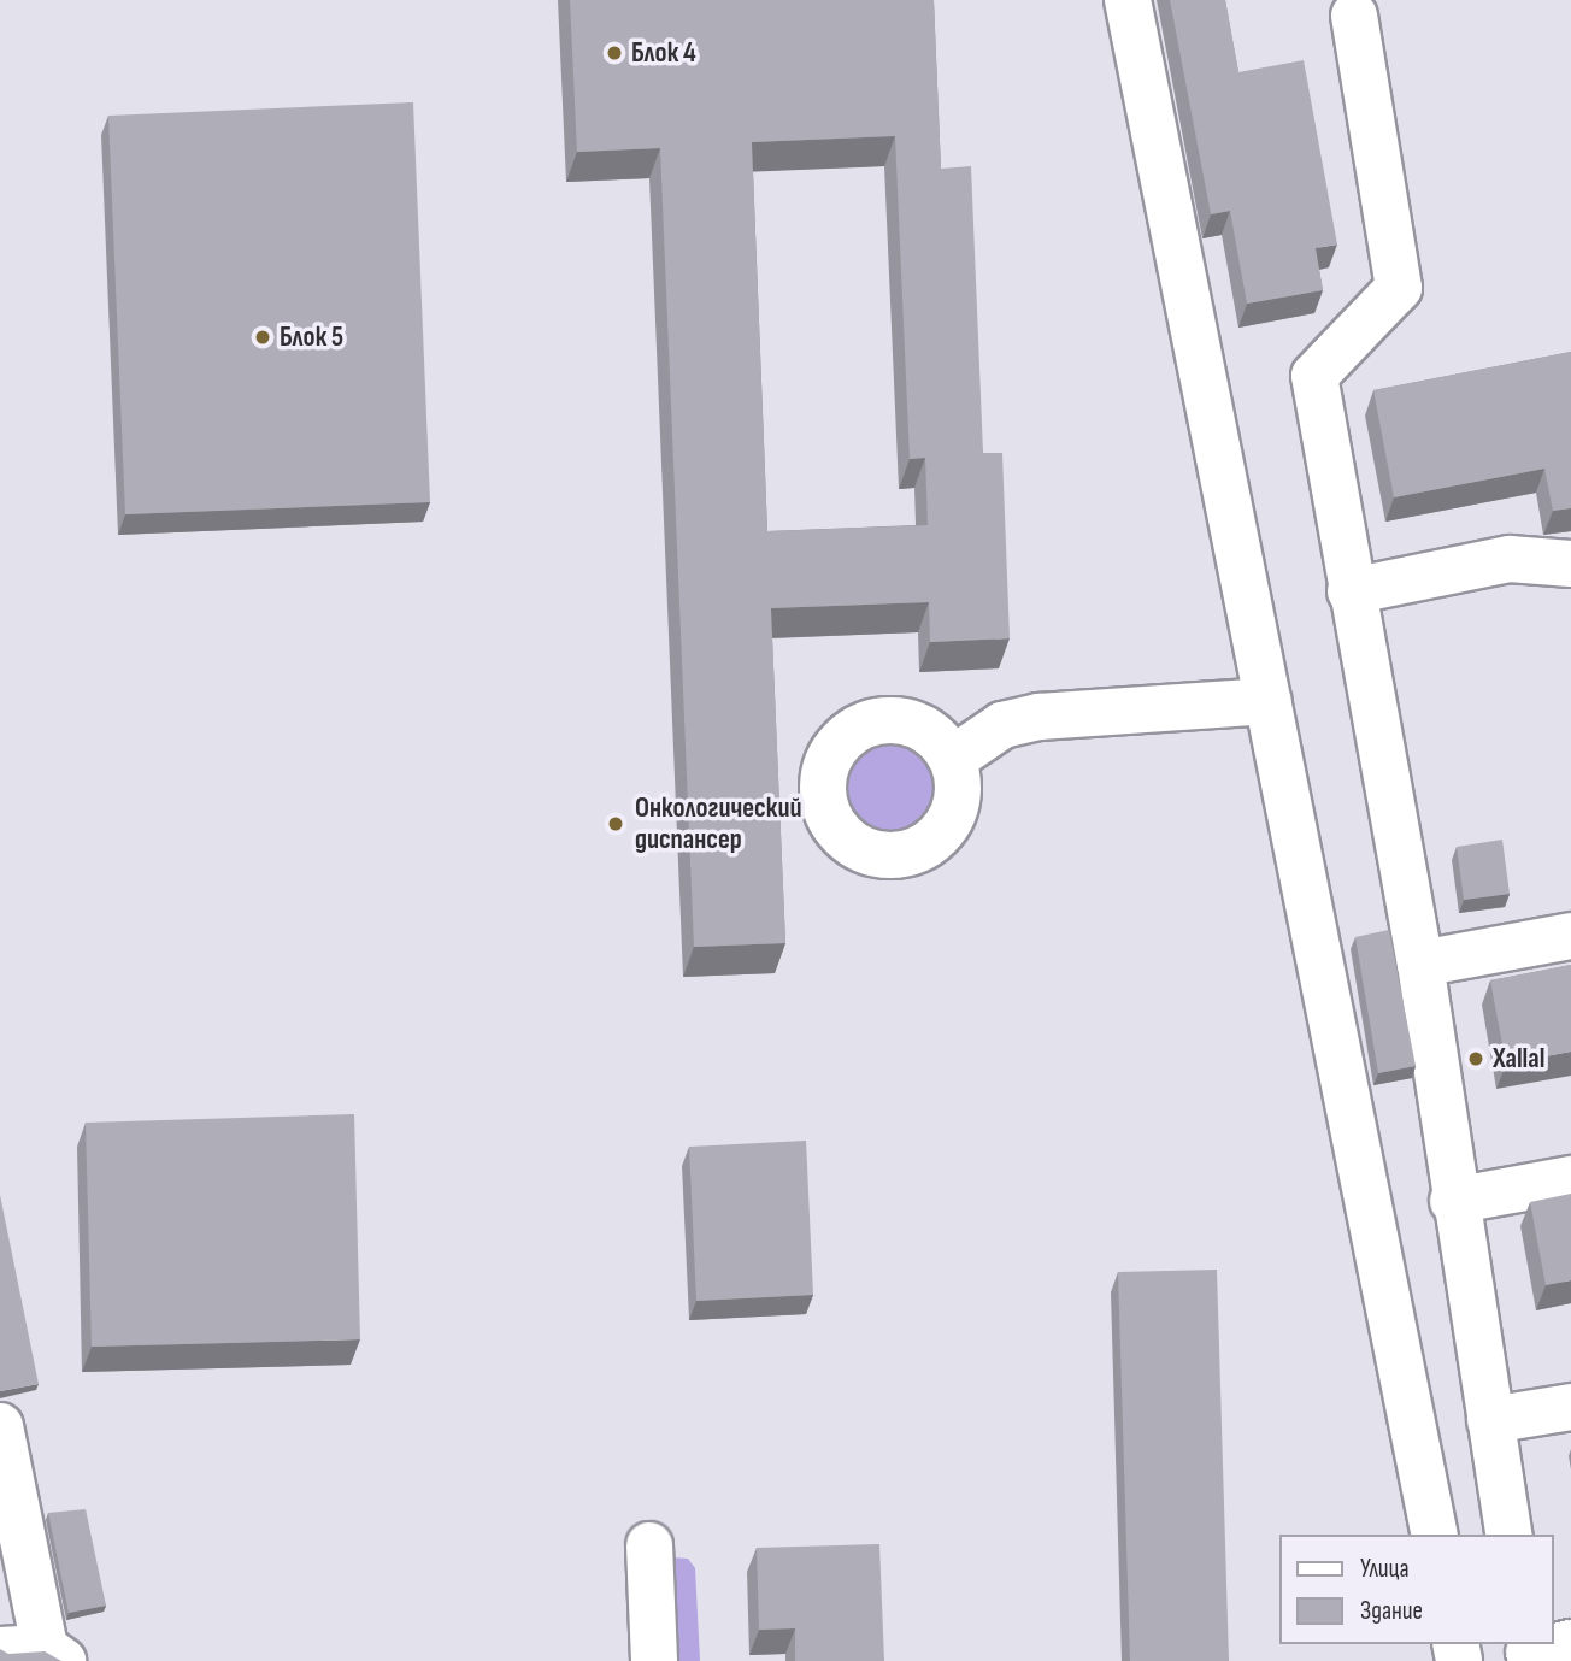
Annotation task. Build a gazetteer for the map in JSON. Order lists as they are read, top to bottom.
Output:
{
  "places": [
    "Блок 4",
    "Блок 5",
    "Онкологический диспансер",
    "Xallal"
  ],
  "legend": ["Улица", "Здание"]
}
